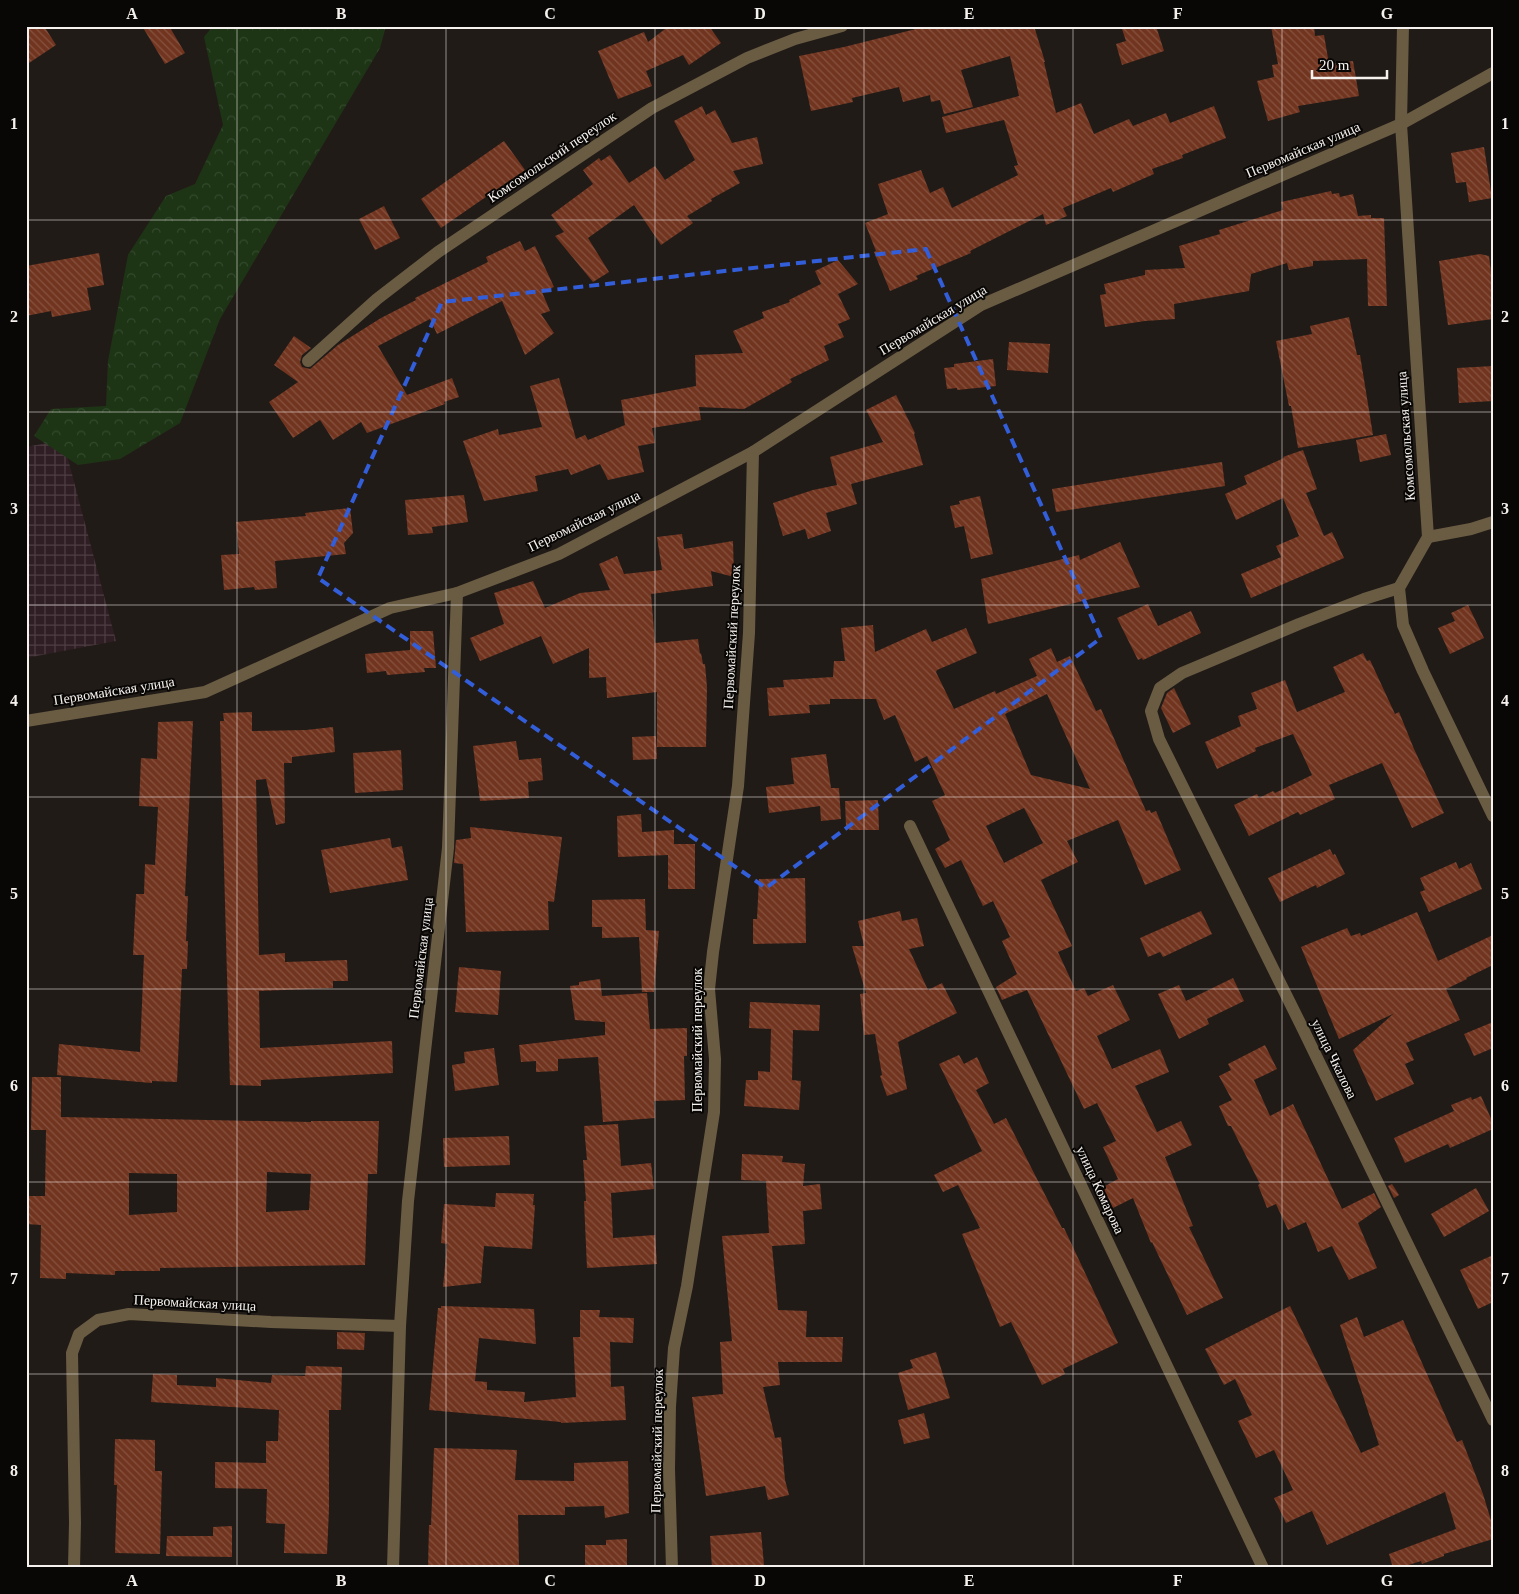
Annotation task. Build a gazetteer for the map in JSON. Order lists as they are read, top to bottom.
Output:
{
  "streets": {
    "street": [
      "Первомайская улица",
      "Комсомольский переулок",
      "Комсомольская улица",
      "Первомайский переулок",
      "улица Чкалова",
      "улица Комарова"
    ]
  },
  "crossings": [
    ["Первомайская улица", "Комсомольская улица"],
    ["Первомайская улица", "Первомайский переулок"]
  ],
  "scale_bar": "20 m",
  "grid": {
    "columns": [
      "A",
      "B",
      "C",
      "D",
      "E",
      "F",
      "G"
    ],
    "rows": [
      "1",
      "2",
      "3",
      "4",
      "5",
      "6",
      "7",
      "8"
    ]
  }
}
